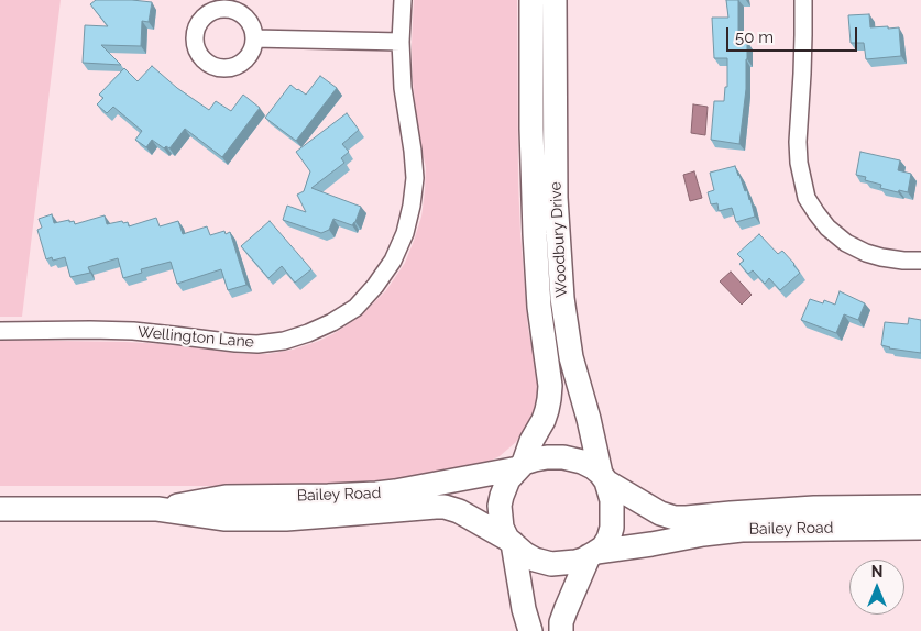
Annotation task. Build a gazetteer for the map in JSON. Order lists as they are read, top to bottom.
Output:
{
  "streets": {
    "main road": ["Woodbury Drive", "Bailey Road"],
    "street": ["Wellington Lane"]
  },
  "crossings": [
    ["Woodbury Drive", "Bailey Road"]
  ],
  "scale_bar": "50 m",
  "north": "top"
}
